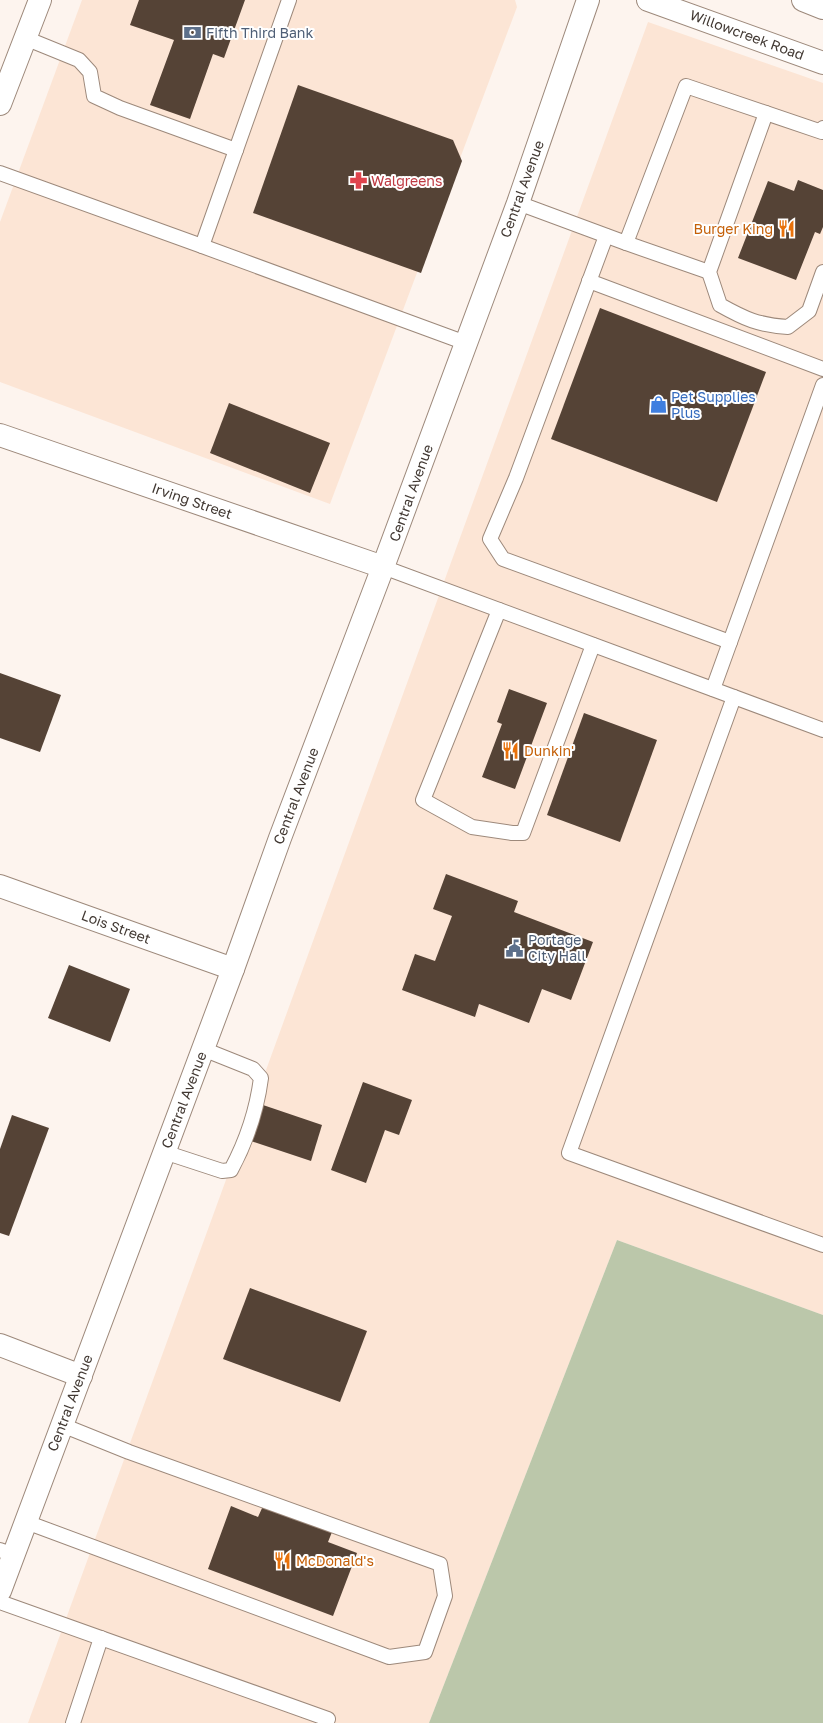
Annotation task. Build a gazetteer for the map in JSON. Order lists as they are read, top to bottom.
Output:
{
  "streets": {
    "main road": [
      "Willowcreek Road",
      "Central Avenue",
      "Irving Street",
      "Lois Street"
    ]
  },
  "crossings": [
    ["Central Avenue", "Irving Street"],
    ["Central Avenue", "Lois Street"]
  ],
  "places": {
    "bank": ["Fifth Third Bank"],
    "pharmacy": ["Walgreens"],
    "restaurant": ["Burger King", "Dunkin'", "McDonald's"],
    "shop": ["Pet Supplies Plus"],
    "public building": ["Portage City Hall"]
  }
}
